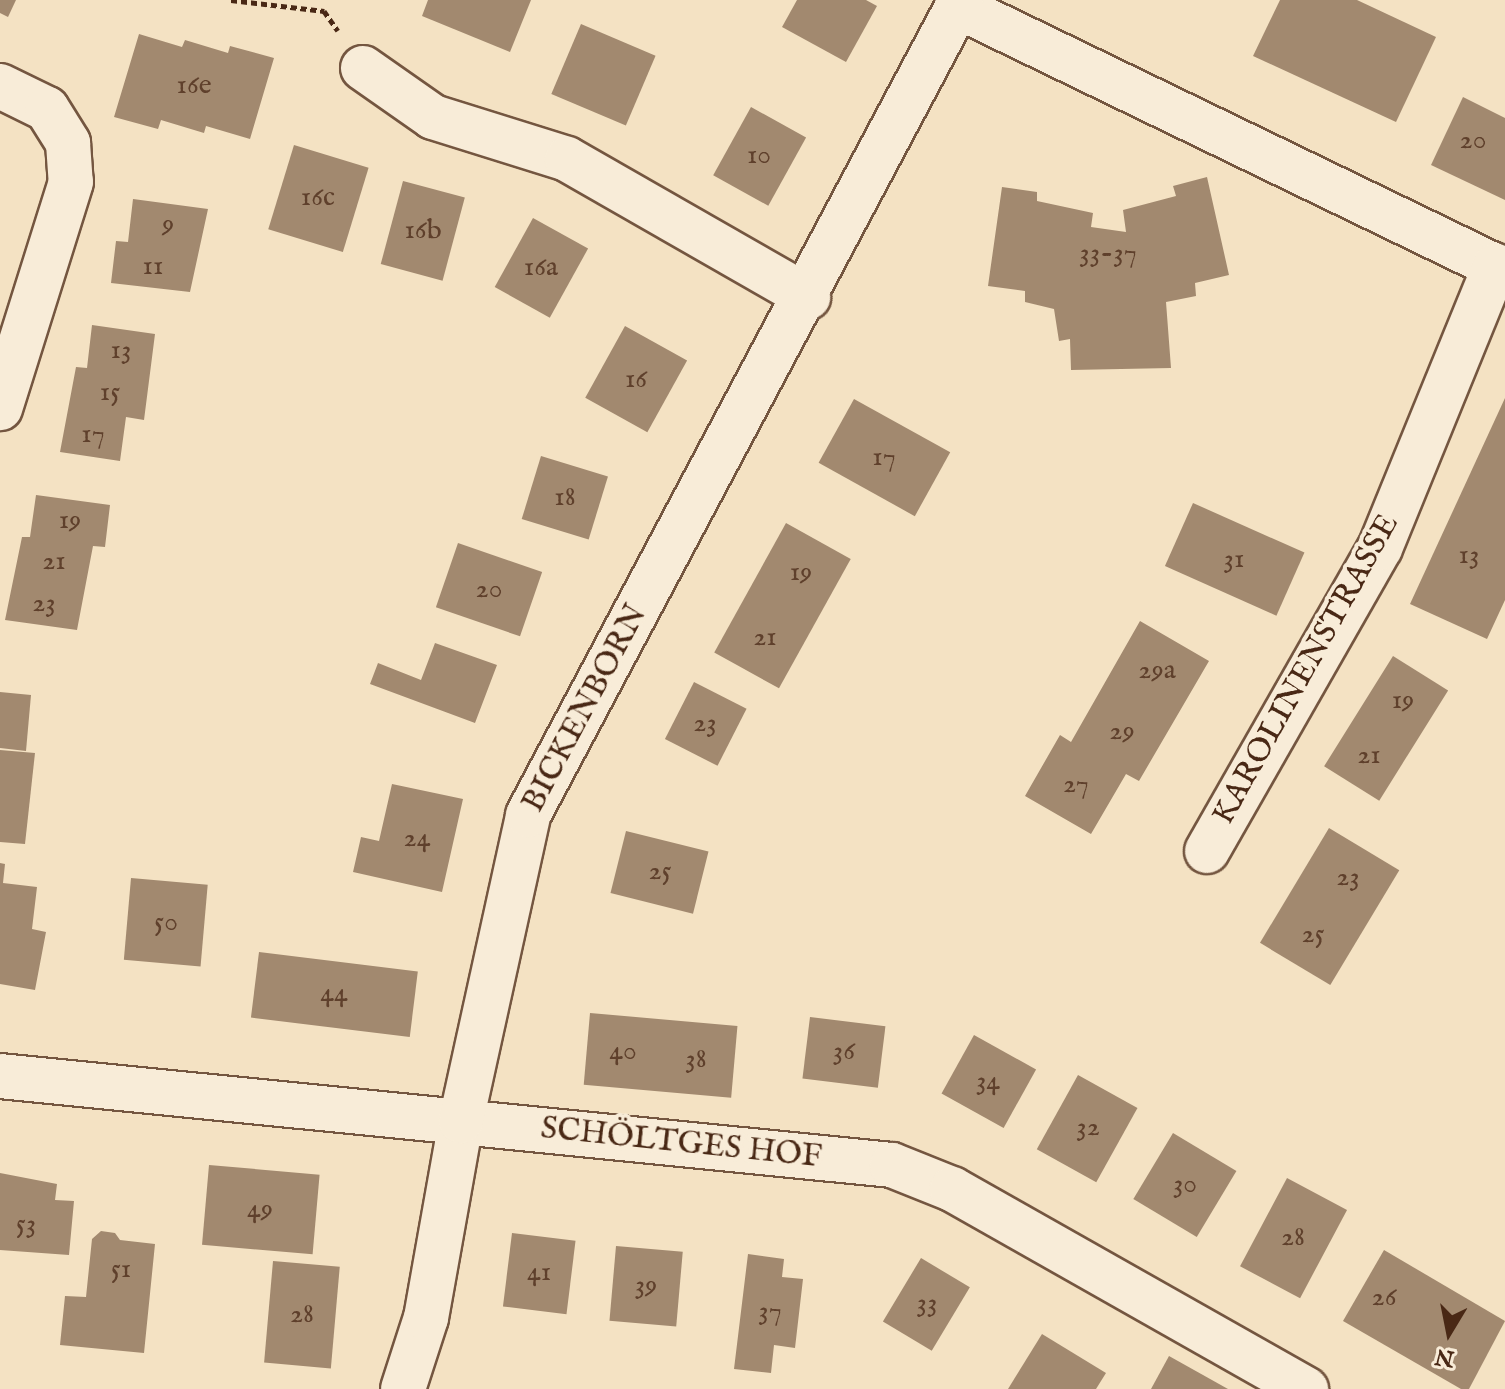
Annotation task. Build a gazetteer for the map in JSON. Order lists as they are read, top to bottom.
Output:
{
  "streets": {
    "street": ["KAROLINENSTRASSE", "BICKENBORN", "SCHÖLTGES HOF"]
  },
  "crossings": [
    ["KAROLINENSTRASSE", "BICKENBORN"],
    ["BICKENBORN", "SCHÖLTGES HOF"]
  ],
  "house_numbers": [
    "16e",
    "20",
    "10",
    "16c",
    "9",
    "16b",
    "33-37",
    "11",
    "16a",
    "13",
    "16",
    "15",
    "17",
    "17",
    "18",
    "19",
    "13",
    "31",
    "21",
    "19",
    "20",
    "23",
    "21",
    "29a",
    "19",
    "23",
    "29",
    "21",
    "27",
    "24",
    "25",
    "23",
    "50",
    "25",
    "44",
    "40",
    "36",
    "38",
    "34",
    "32",
    "30",
    "49",
    "53",
    "28",
    "51",
    "41",
    "39",
    "26",
    "33",
    "37",
    "28"
  ],
  "north": "bottom"
}
